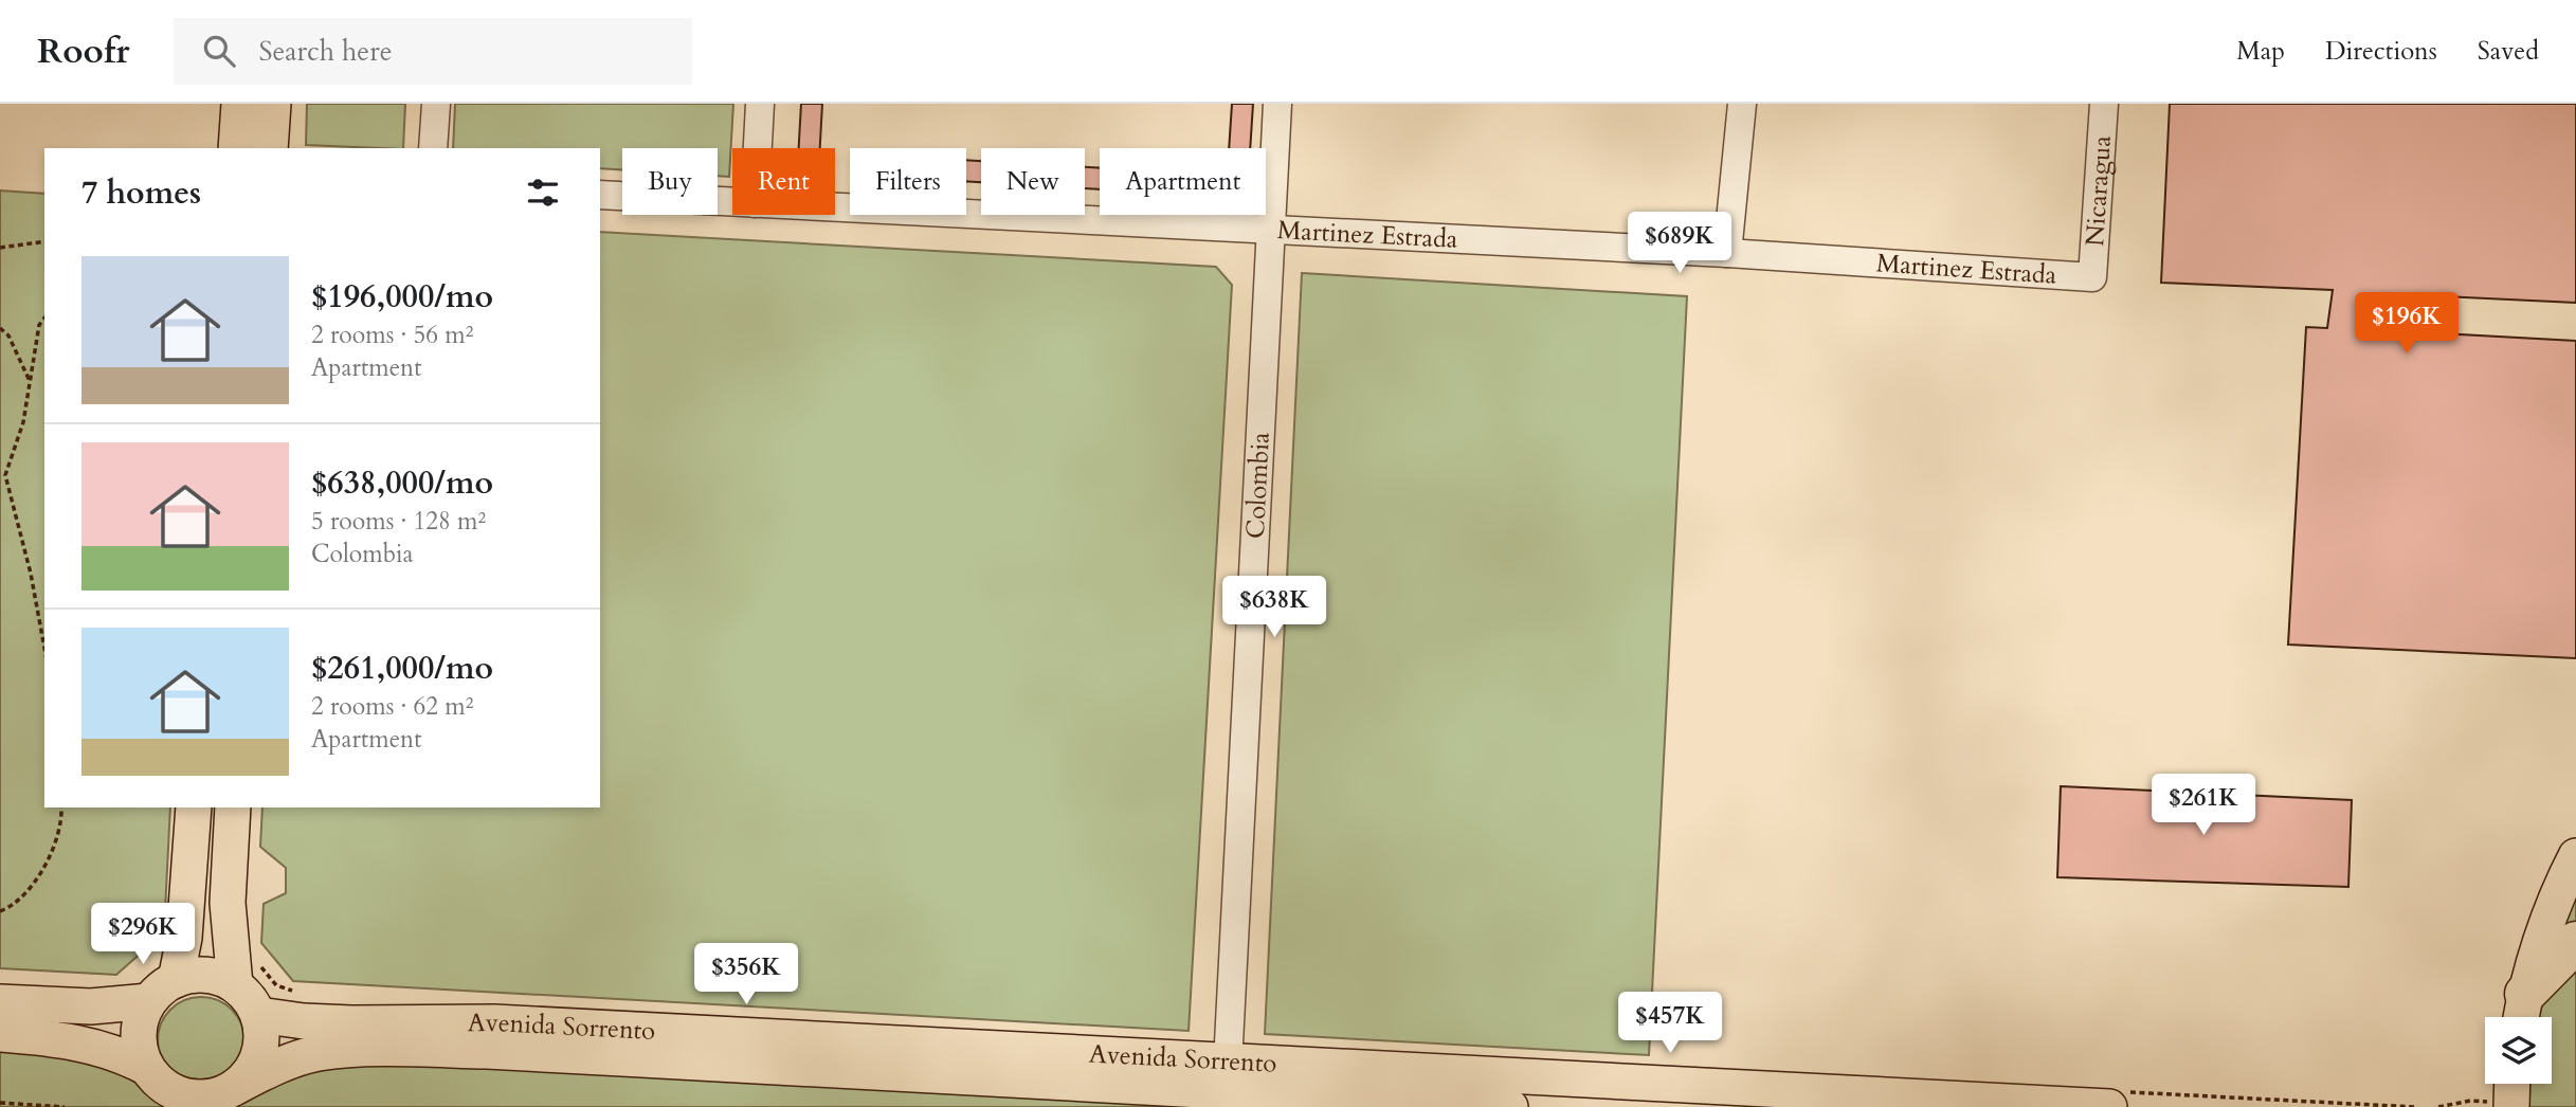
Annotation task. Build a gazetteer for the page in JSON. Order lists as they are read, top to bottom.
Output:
{
  "streets": {
    "main road": ["Avenida Sorrento"],
    "street": ["Nicaragua", "Martinez Estrada", "Colombia"]
  },
  "crossings": [
    ["Nicaragua", "Martinez Estrada"],
    ["Martinez Estrada", "Colombia"]
  ],
  "page": {
    "header": "Roofr",
    "search": "Search here",
    "nav": ["Map", "Directions", "Saved"],
    "chip": [
      "Buy",
      "Rent",
      "Filters",
      "New",
      "Apartment"
    ],
    "heading": "7 homes",
    "price": [
      "$689K",
      "$196K",
      "$638K",
      "$261K",
      "$296K",
      "$356K",
      "$457K"
    ],
    "list": [
      {
        "name": "$196,000/mo",
        "note": "2 rooms · 56 m² · Apartment"
      },
      {
        "name": "$638,000/mo",
        "note": "5 rooms · 128 m² · Colombia"
      },
      {
        "name": "$261,000/mo",
        "note": "2 rooms · 62 m² · Apartment"
      }
    ]
  }
}
